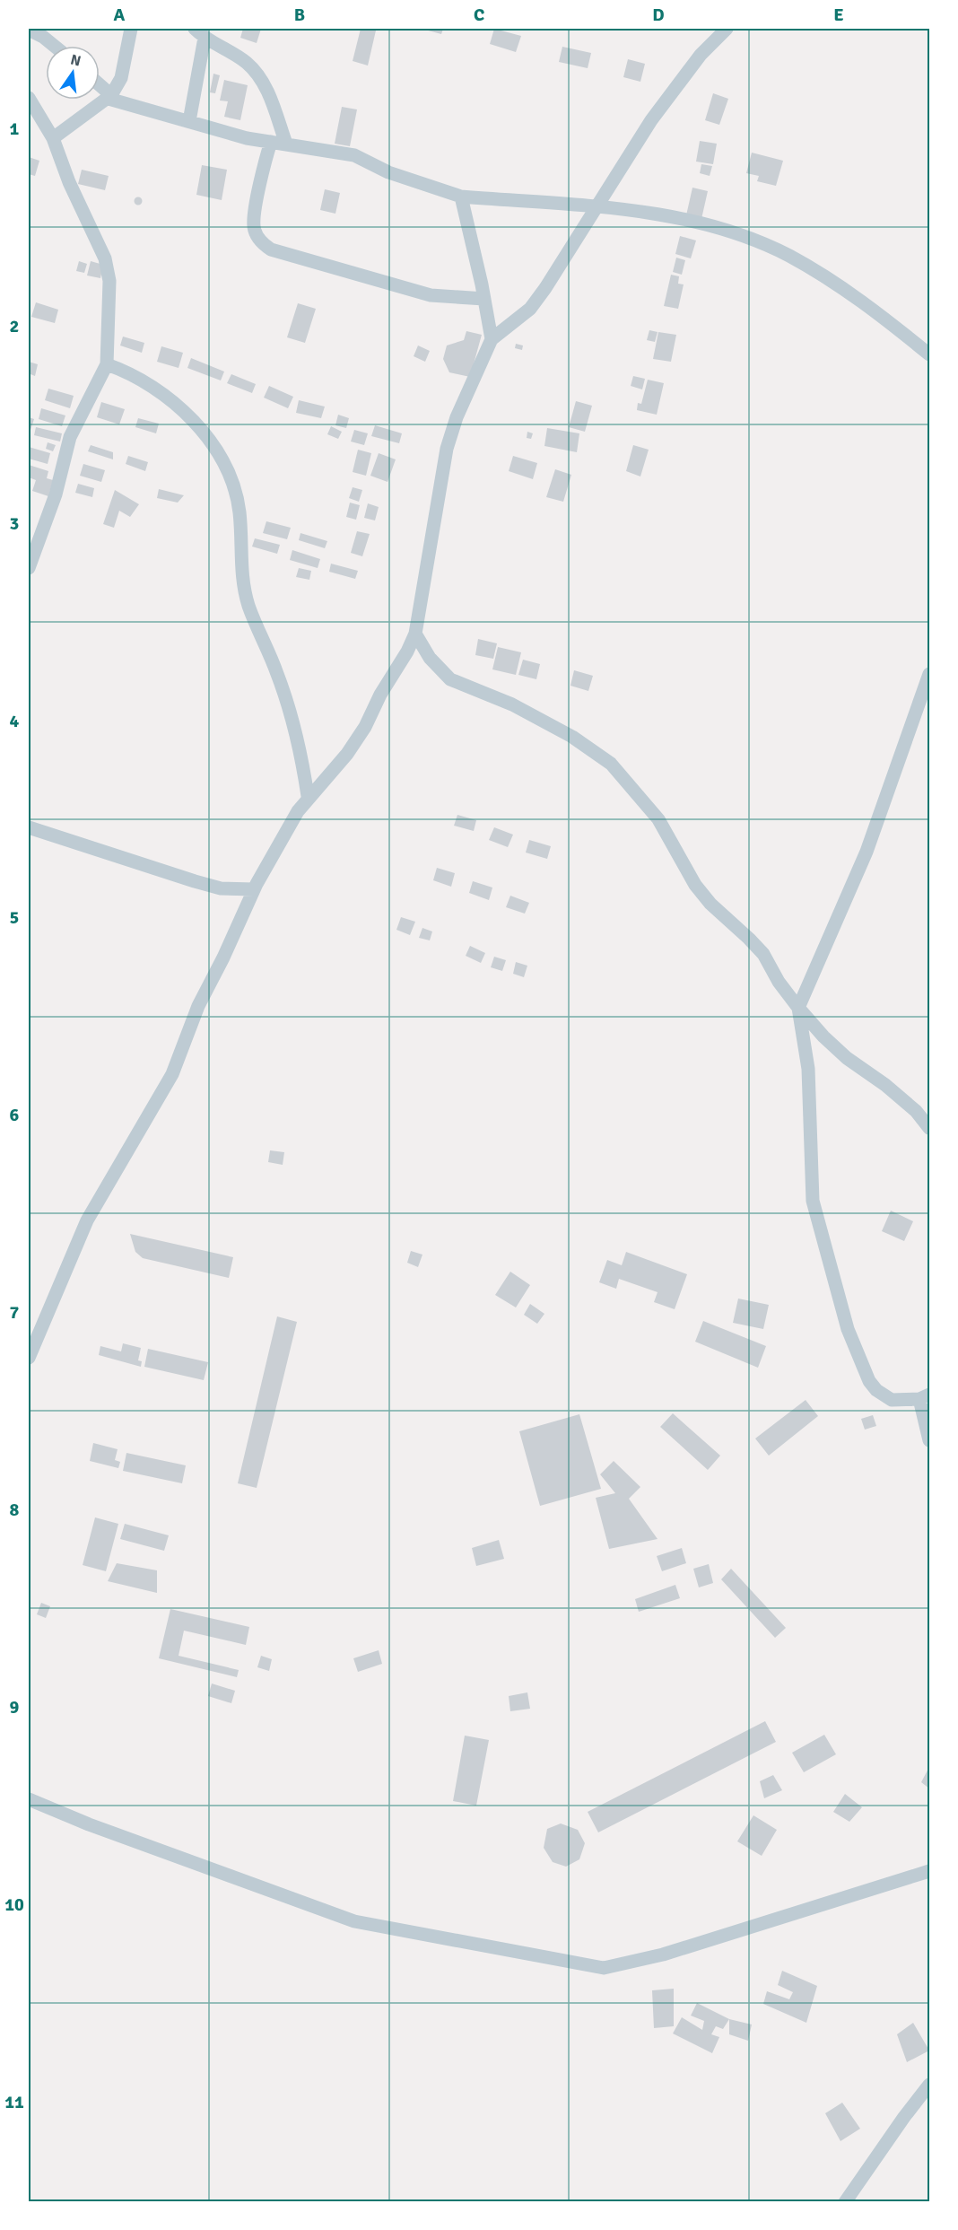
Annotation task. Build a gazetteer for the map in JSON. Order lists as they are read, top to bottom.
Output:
{
  "north": "top",
  "grid": {
    "columns": [
      "A",
      "B",
      "C",
      "D",
      "E"
    ],
    "rows": [
      "1",
      "2",
      "3",
      "4",
      "5",
      "6",
      "7",
      "8",
      "9",
      "10",
      "11"
    ]
  }
}
